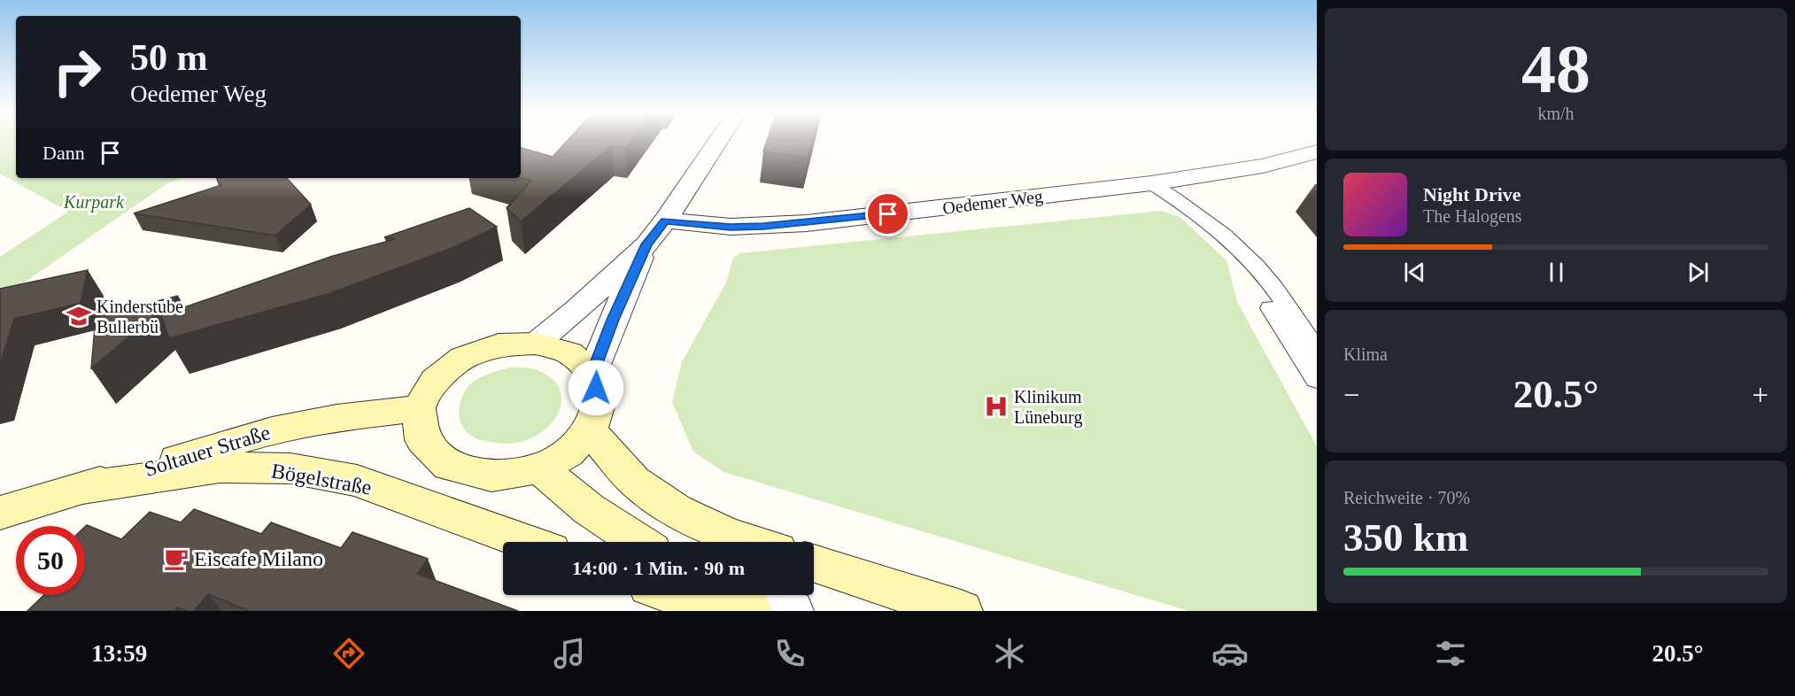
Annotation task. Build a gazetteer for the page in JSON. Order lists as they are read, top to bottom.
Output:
{
  "streets": {
    "main road": ["Soltauer Straße", "Bögelstraße"],
    "street": ["Oedemer Weg"]
  },
  "crossings": [
    ["Soltauer Straße", "Bögelstraße"]
  ],
  "parks": ["Kurpark"],
  "places": {
    "school or university": ["Kinderstube Bullerbü"],
    "hospital": ["Klinikum Lüneburg"],
    "cafe": ["Eiscafe Milano"]
  },
  "page": {
    "tile": [
      ["48", "km/h"],
      "Klima",
      ["Reichweite · 70%", "350 km"]
    ],
    "turn": ["50 m", "Oedemer Weg"],
    "then": "Dann",
    "song": ["Night Drive", "The Halogens"],
    "heat": ["−", "20.5°", "+"],
    "limit": "50",
    "trip": "14:00 · 1 Min. · 90 m",
    "tabs": ["13:59", "20.5°"]
  }
}
